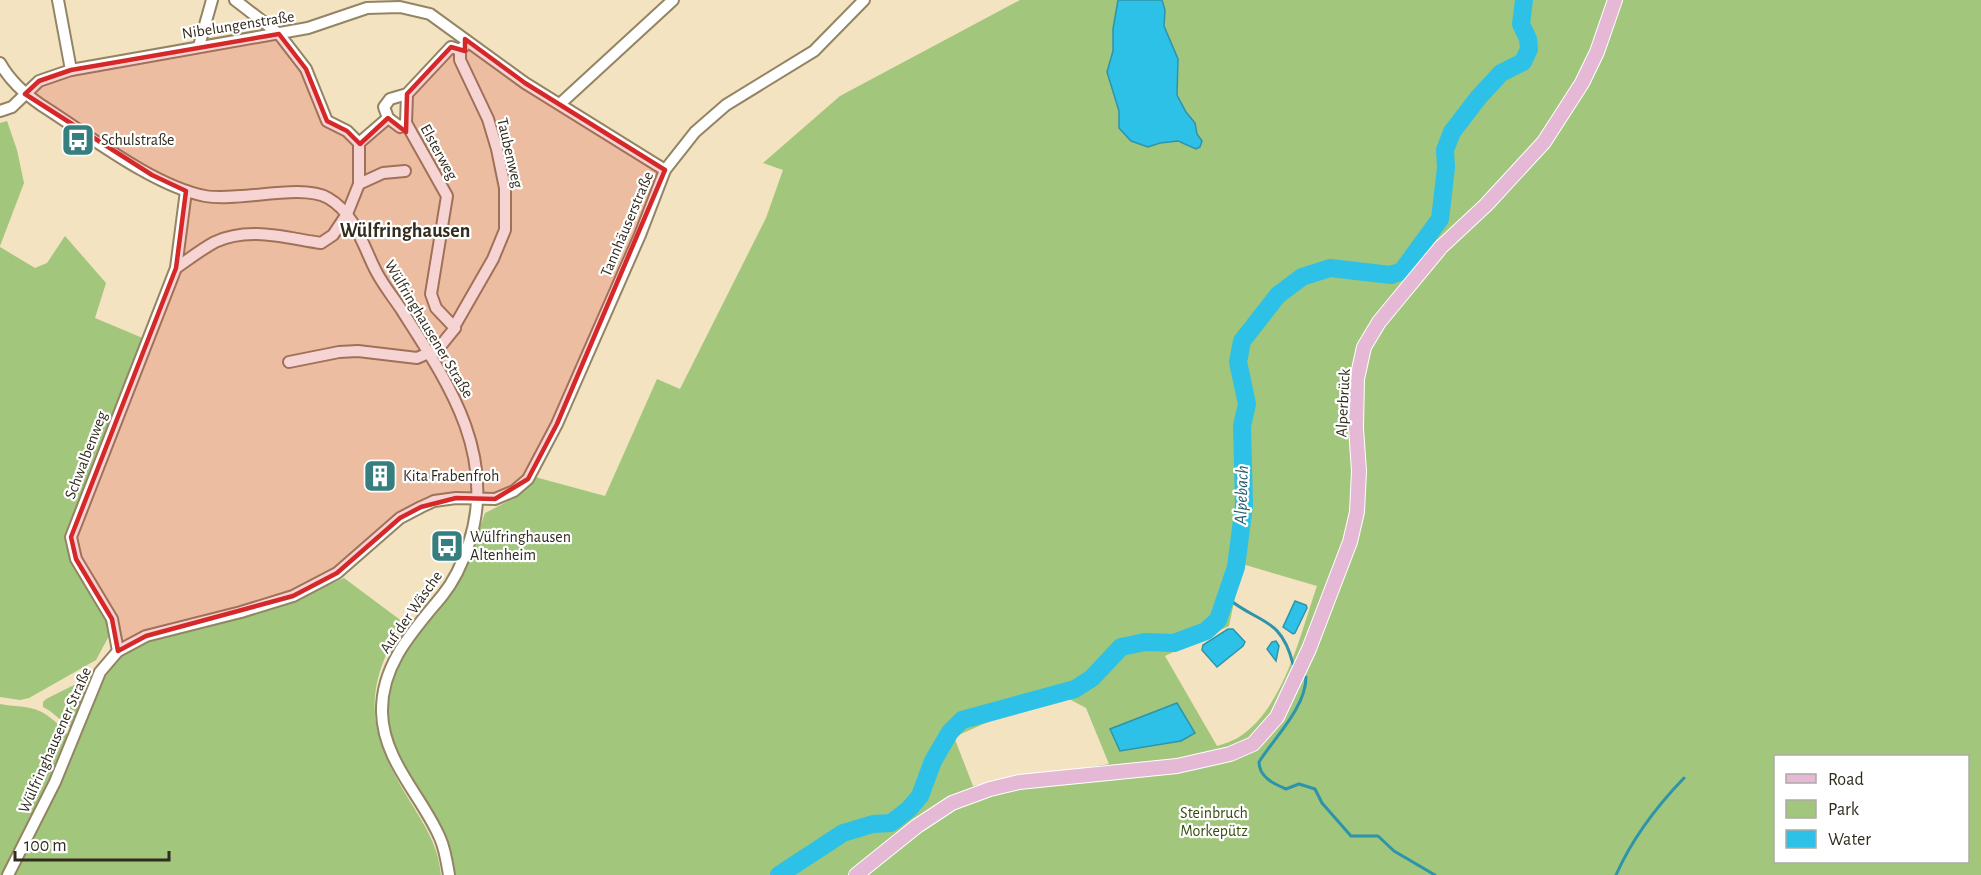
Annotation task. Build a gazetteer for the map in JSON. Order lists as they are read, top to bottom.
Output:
{
  "streets": {
    "main road": ["Alperbrück"],
    "street": [
      "Nibelungenstraße",
      "Elsterweg",
      "Taubenweg",
      "Tannhäuserstraße",
      "Wülfringhausener Straße",
      "Schwalbenweg",
      "Auf der Wäsche"
    ]
  },
  "crossings": [
    ["Nibelungenstraße", "Tannhäuserstraße"],
    ["Nibelungenstraße", "Wülfringhausener Straße"],
    ["Elsterweg", "Taubenweg"],
    ["Tannhäuserstraße", "Wülfringhausener Straße"],
    ["Tannhäuserstraße", "Auf der Wäsche"],
    ["Wülfringhausener Straße", "Schwalbenweg"],
    ["Wülfringhausener Straße", "Auf der Wäsche"]
  ],
  "districts": ["Wülfringhausen"],
  "water": ["Alpebach"],
  "parks": ["Steinbruch Morkepütz"],
  "places": {
    "bus stop": ["Schulstraße", "Wülfringhausen Altenheim"],
    "building": ["Kita Frabenfroh"]
  },
  "legend": ["Road", "Park", "Water"],
  "scale_bar": "100 m"
}
